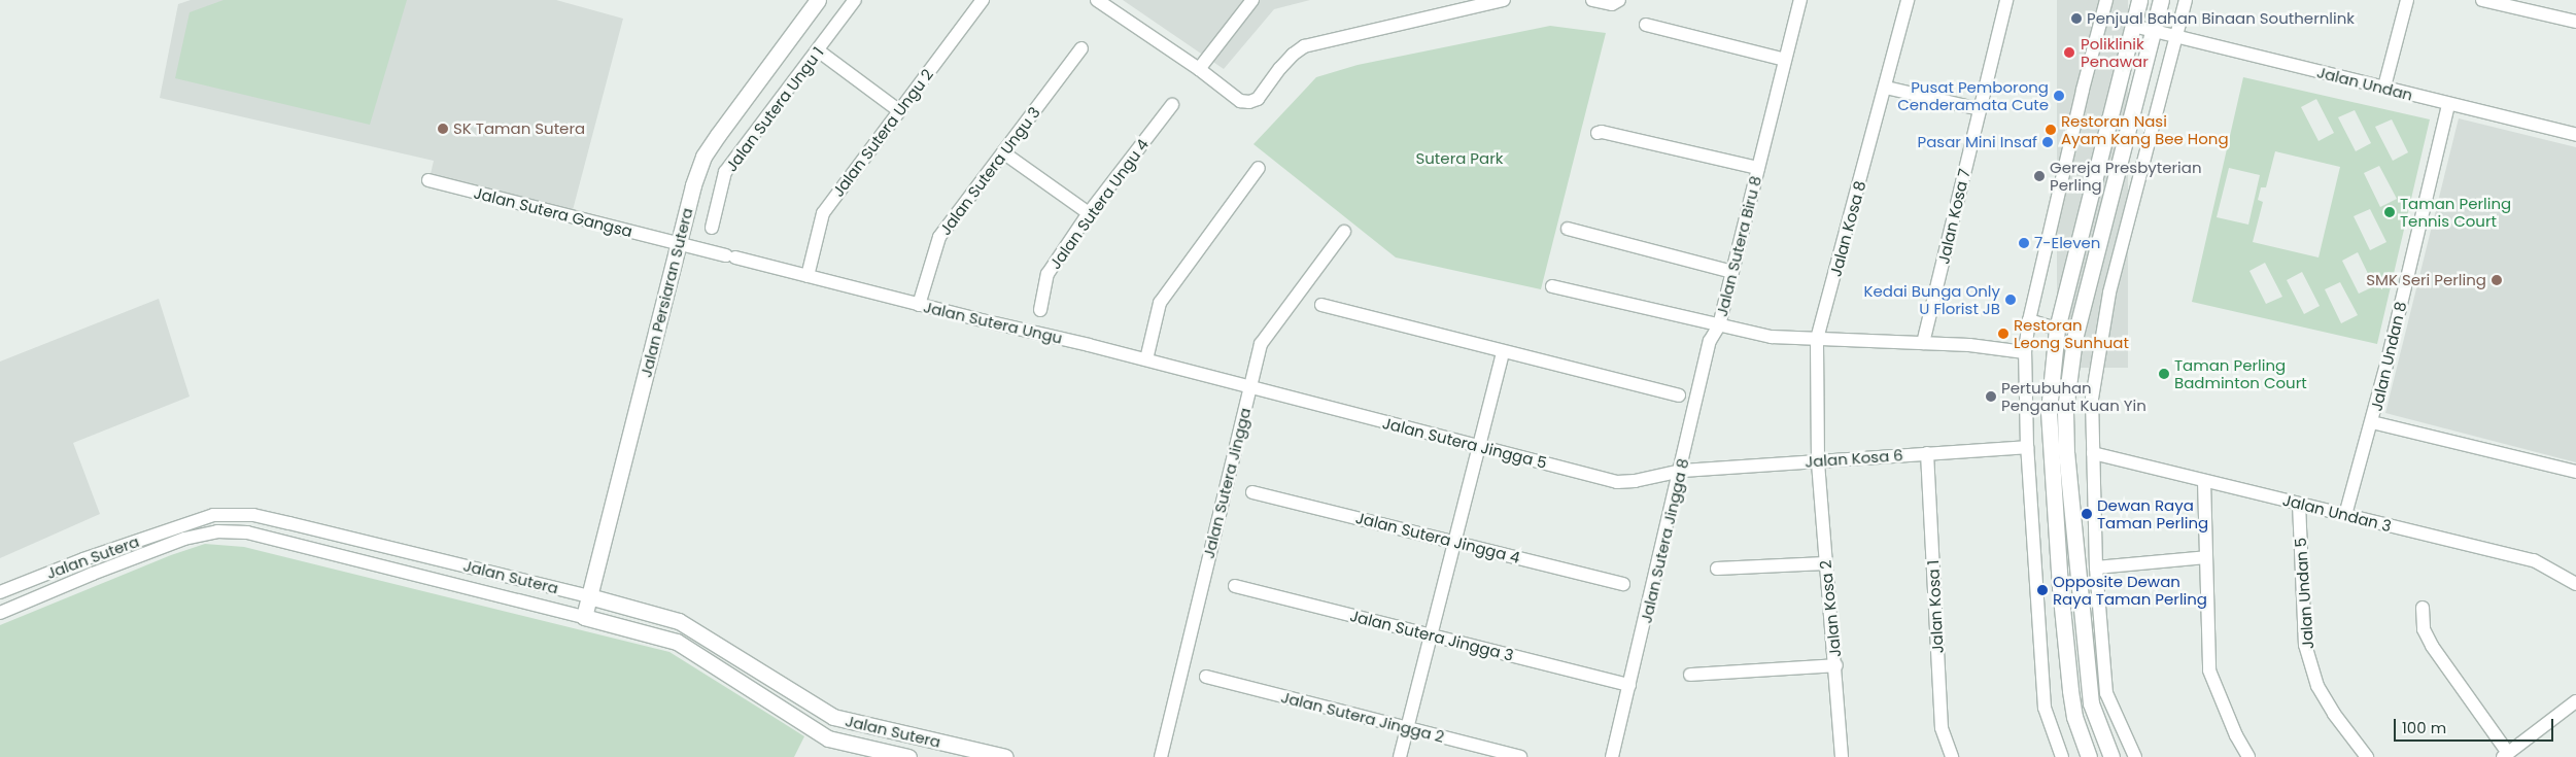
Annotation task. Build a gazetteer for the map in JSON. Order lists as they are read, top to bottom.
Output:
{
  "streets": {
    "main road": ["Jalan Persiaran Sutera", "Jalan Sutera"],
    "street": [
      "Jalan Undan",
      "Jalan Sutera Ungu 1",
      "Jalan Sutera Ungu 2",
      "Jalan Sutera Ungu 3",
      "Jalan Sutera Ungu 4",
      "Jalan Sutera Gangsa",
      "Jalan Kosa 7",
      "Jalan Kosa 8",
      "Jalan Sutera Biru 8",
      "Jalan Sutera Ungu",
      "Jalan Undan 8",
      "Jalan Sutera Jingga 5",
      "Jalan Kosa 6",
      "Jalan Sutera Jingga",
      "Jalan Undan 3",
      "Jalan Sutera Jingga 4",
      "Jalan Sutera Jingga 8",
      "Jalan Undan 5",
      "Jalan Kosa 1",
      "Jalan Kosa 2",
      "Jalan Sutera Jingga 3",
      "Jalan Sutera Jingga 2"
    ]
  },
  "crossings": [
    ["Jalan Undan", "Jalan Undan 8"],
    ["Jalan Sutera Ungu 2", "Jalan Sutera Ungu"],
    ["Jalan Sutera Ungu 3", "Jalan Sutera Ungu"],
    ["Jalan Sutera Gangsa", "Jalan Persiaran Sutera"],
    ["Jalan Sutera Gangsa", "Jalan Sutera Ungu"],
    ["Jalan Kosa 8", "Jalan Kosa 6"],
    ["Jalan Kosa 8", "Jalan Kosa 2"],
    ["Jalan Sutera Biru 8", "Jalan Sutera Jingga 8"],
    ["Jalan Persiaran Sutera", "Jalan Sutera Ungu"],
    ["Jalan Persiaran Sutera", "Jalan Sutera"],
    ["Jalan Sutera Ungu", "Jalan Sutera Jingga 5"],
    ["Jalan Sutera Ungu", "Jalan Sutera Jingga"],
    ["Jalan Undan 8", "Jalan Undan 3"],
    ["Jalan Sutera Jingga 5", "Jalan Kosa 6"],
    ["Jalan Sutera Jingga 5", "Jalan Sutera Jingga"],
    ["Jalan Sutera Jingga 5", "Jalan Sutera Jingga 8"],
    ["Jalan Kosa 6", "Jalan Sutera Jingga 8"],
    ["Jalan Kosa 6", "Jalan Kosa 1"],
    ["Jalan Kosa 6", "Jalan Kosa 2"],
    ["Jalan Undan 3", "Jalan Undan 5"],
    ["Jalan Sutera Jingga 8", "Jalan Sutera Jingga 3"]
  ],
  "parks": ["Sutera Park"],
  "places": [
    "Penjual Bahan Binaan Southernlink",
    "Poliklinik Penawar",
    "Pusat Pemborong Cenderamata Cute",
    "SK Taman Sutera",
    "Restoran Nasi Ayam Kang Bee Hong",
    "Pasar Mini Insaf",
    "Gereja Presbyterian Perling",
    "Taman Perling Tennis Court",
    "7-Eleven",
    "SMK Seri Perling",
    "Kedai Bunga Only U Florist JB",
    "Restoran Leong Sunhuat",
    "Taman Perling Badminton Court",
    "Pertubuhan Penganut Kuan Yin",
    "Dewan Raya Taman Perling",
    "Opposite Dewan Raya Taman Perling"
  ],
  "scale_bar": "100 m"
}
